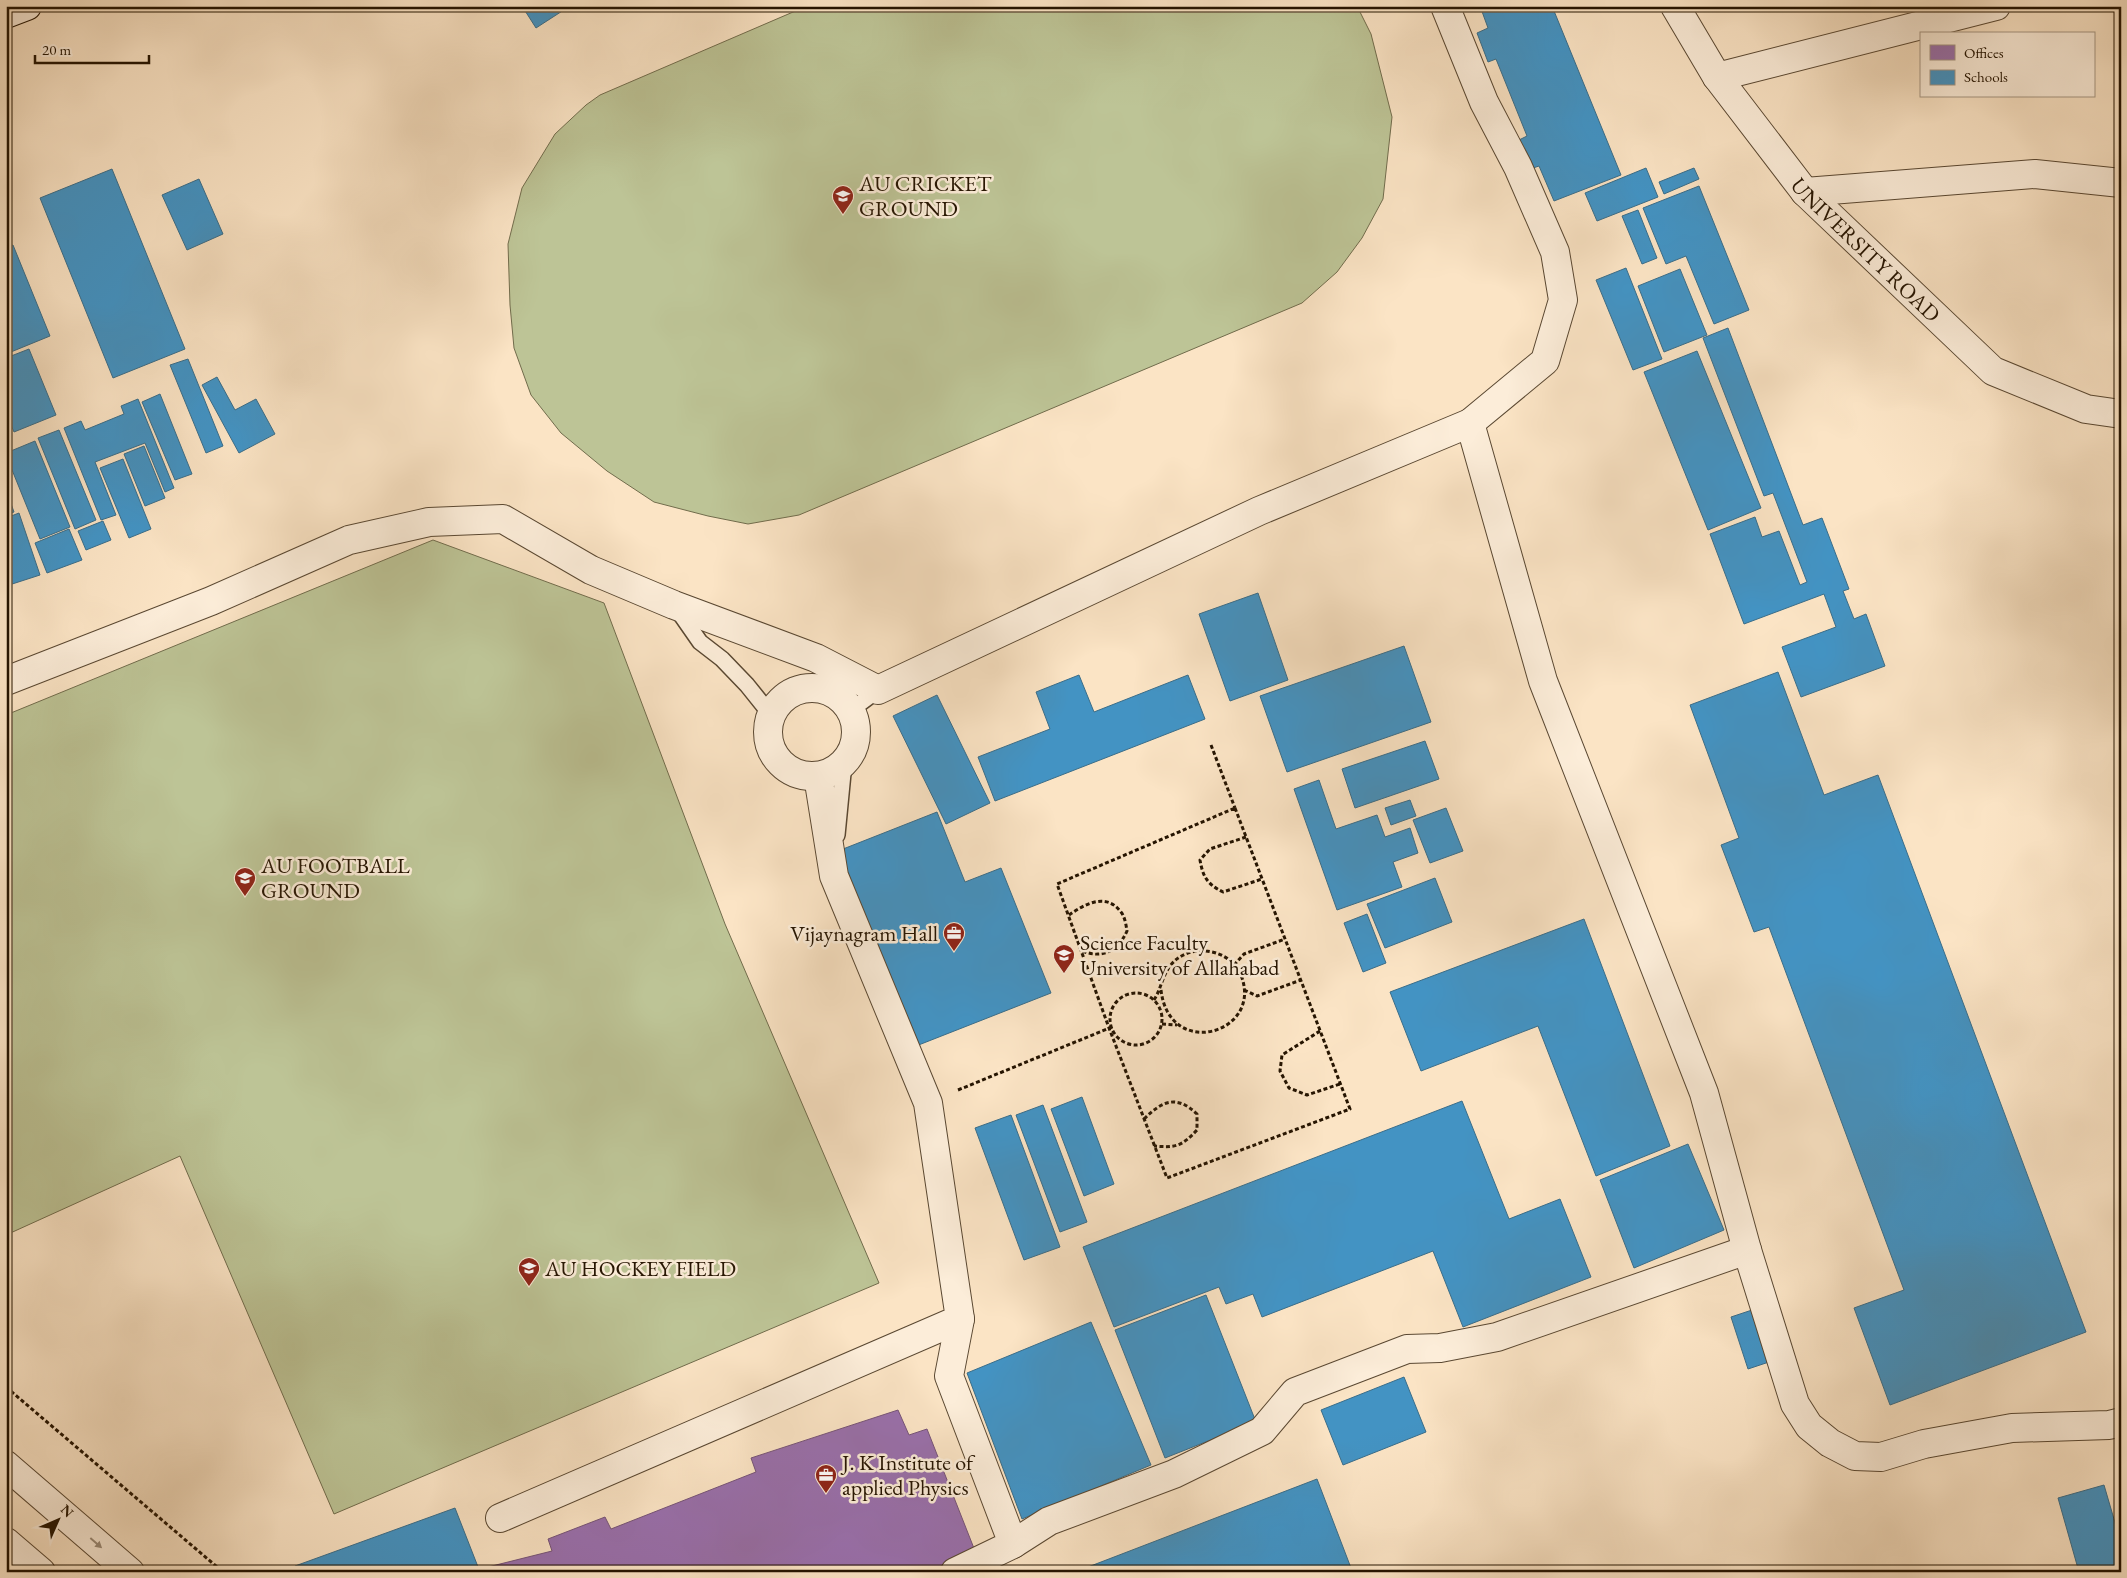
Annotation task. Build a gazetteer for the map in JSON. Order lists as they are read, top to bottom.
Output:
{
  "streets": {
    "street": ["UNIVERSITY ROAD"]
  },
  "places": {
    "school or university": [
      "AU CRICKET GROUND",
      "AU FOOTBALL GROUND",
      "Science Faculty University of Allahabad",
      "AU HOCKEY FIELD"
    ],
    "office": ["Vijaynagram Hall", "J. K Institute of applied Physics"]
  },
  "legend": ["Offices", "Schools"],
  "scale_bar": "20 m",
  "north": "top right"
}
